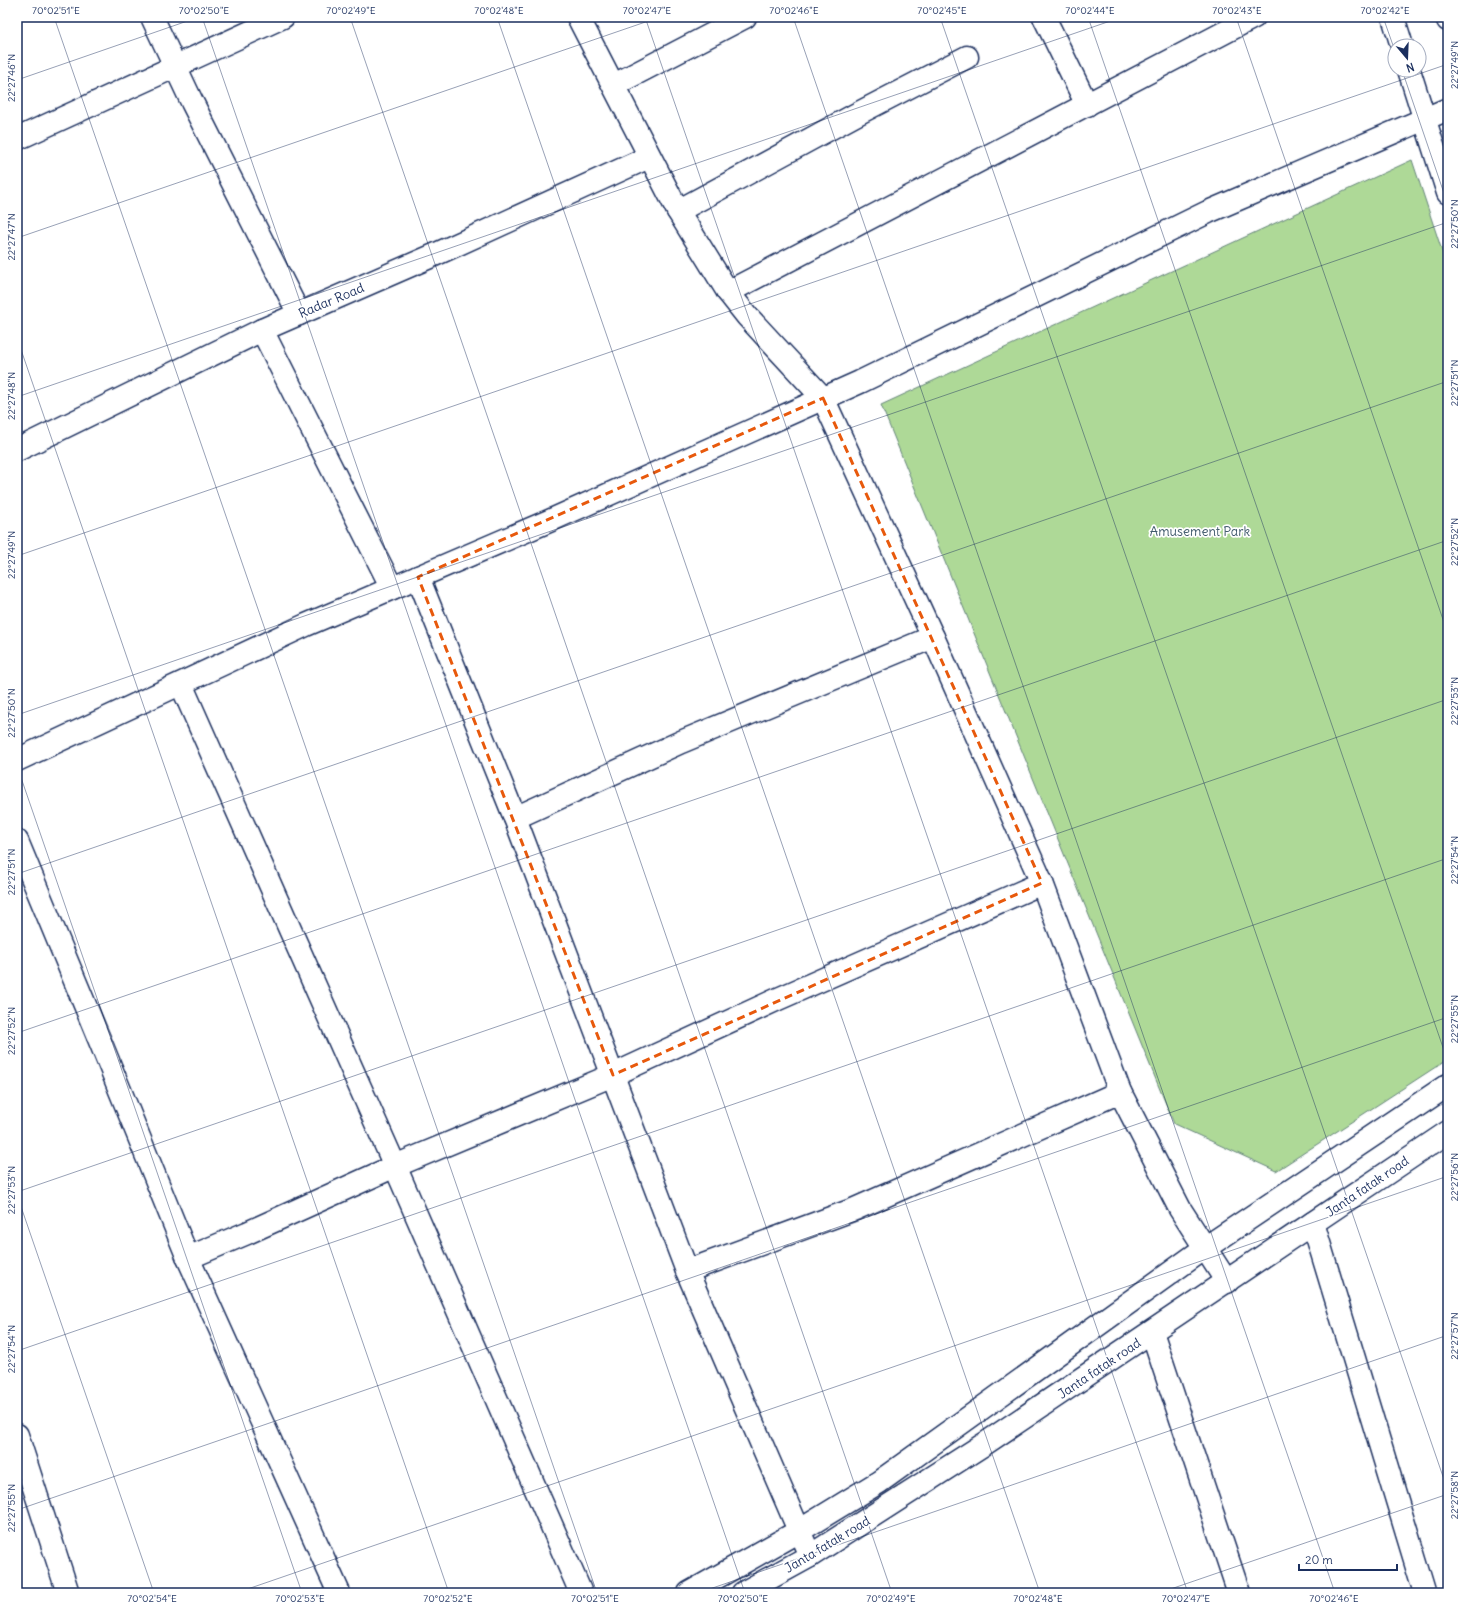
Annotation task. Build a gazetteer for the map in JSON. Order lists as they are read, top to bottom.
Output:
{
  "streets": {
    "street": ["Radar Road", "Janta fatak road"]
  },
  "parks": ["Amusement Park"],
  "scale_bar": "20 m",
  "north": "bottom",
  "coordinates": [
    "70°02'51\"E",
    "70°02'50\"E",
    "70°02'49\"E",
    "70°02'48\"E",
    "70°02'47\"E",
    "70°02'46\"E",
    "70°02'45\"E",
    "70°02'44\"E",
    "70°02'43\"E",
    "70°02'42\"E",
    "22°27'49\"N",
    "22°27'46\"N",
    "22°27'50\"N",
    "22°27'47\"N",
    "22°27'51\"N",
    "22°27'48\"N",
    "22°27'52\"N",
    "22°27'53\"N",
    "22°27'54\"N",
    "22°27'55\"N",
    "22°27'56\"N",
    "22°27'57\"N",
    "22°27'58\"N",
    "70°02'54\"E",
    "70°02'53\"E",
    "70°02'52\"E"
  ]
}
